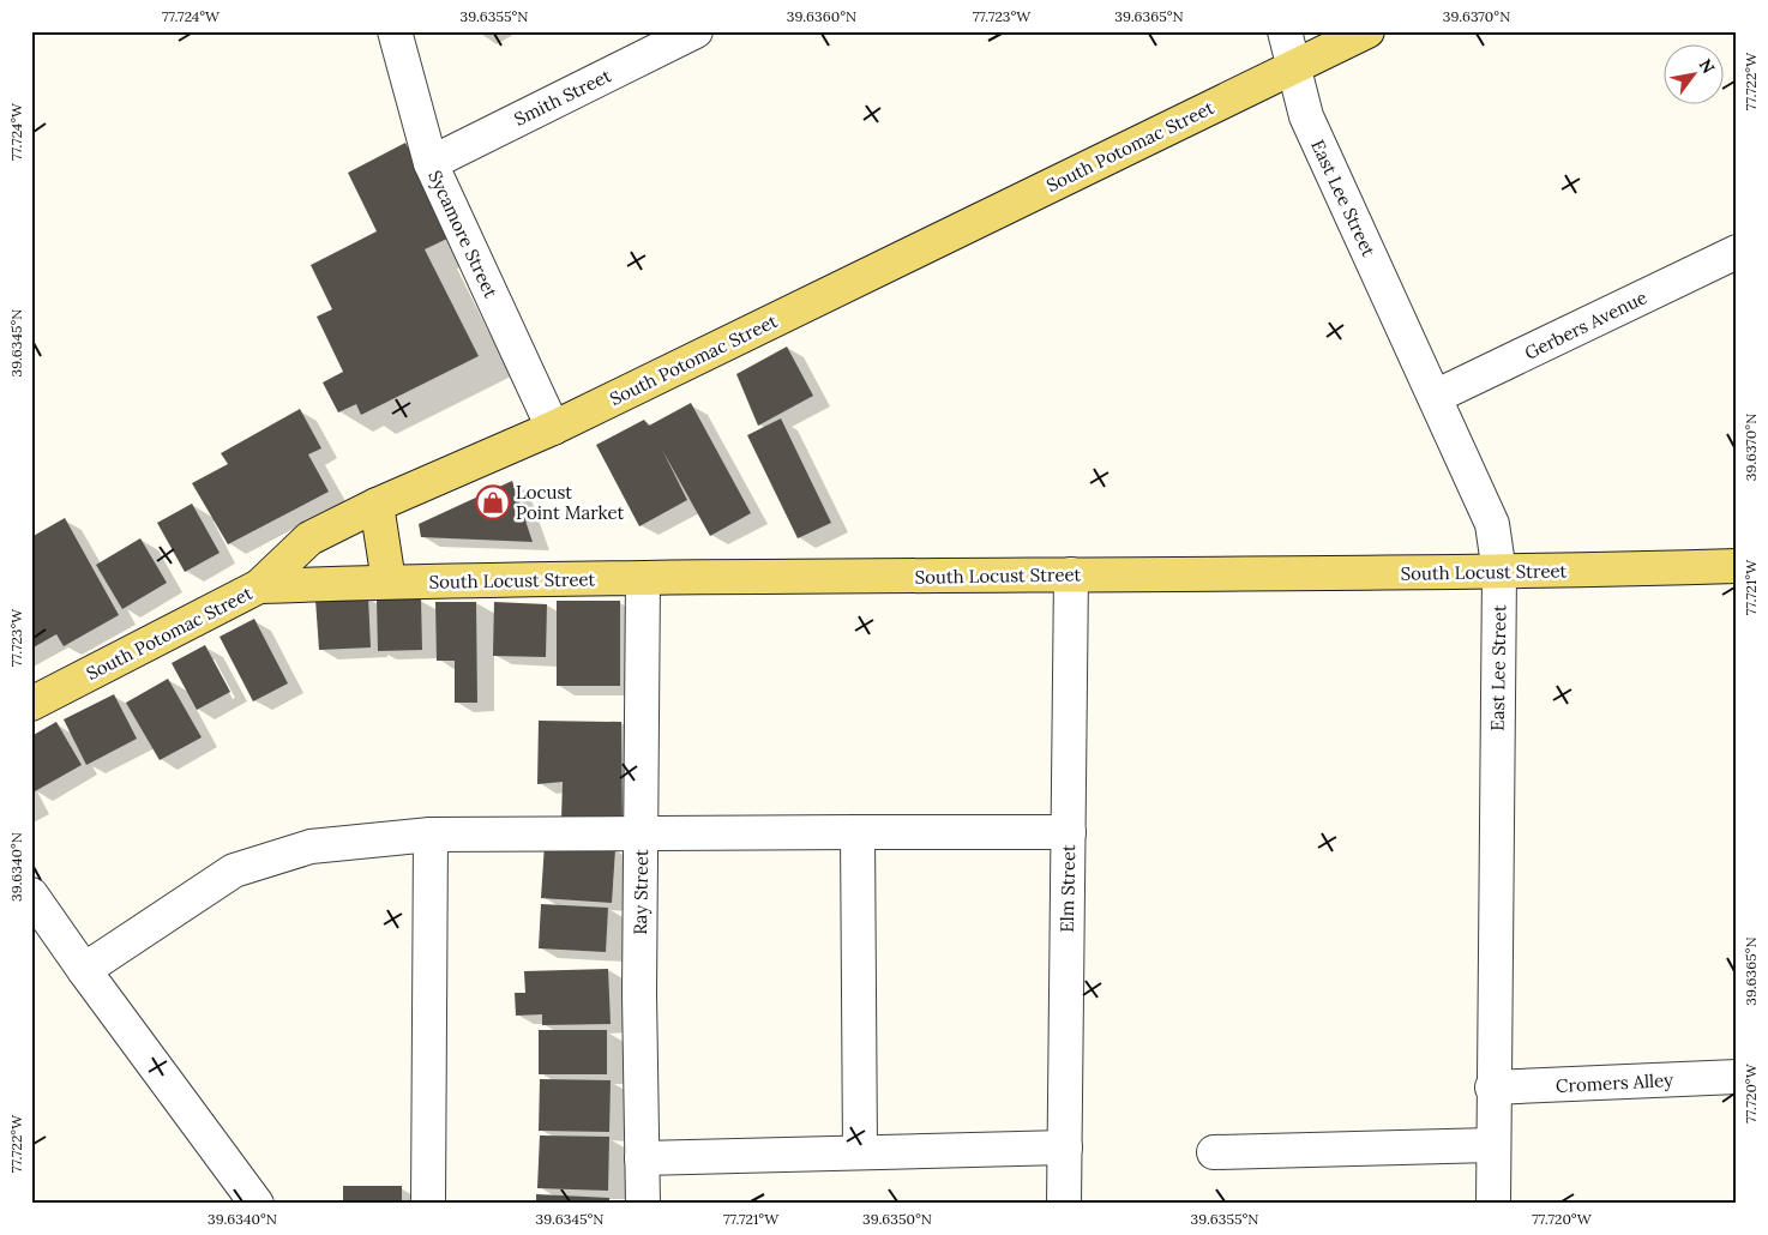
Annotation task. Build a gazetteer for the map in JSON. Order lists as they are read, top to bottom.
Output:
{
  "streets": {
    "main road": ["South Potomac Street", "South Locust Street"],
    "street": [
      "Smith Street",
      "East Lee Street",
      "Sycamore Street",
      "Gerbers Avenue",
      "Elm Street",
      "Ray Street",
      "Cromers Alley"
    ]
  },
  "crossings": [
    ["Smith Street", "Sycamore Street"],
    ["South Potomac Street", "East Lee Street"],
    ["South Potomac Street", "Sycamore Street"],
    ["South Potomac Street", "South Locust Street"],
    ["East Lee Street", "Gerbers Avenue"],
    ["East Lee Street", "South Locust Street"],
    ["East Lee Street", "Cromers Alley"],
    ["South Locust Street", "Elm Street"],
    ["South Locust Street", "Ray Street"]
  ],
  "places": {
    "shop": ["Locust Point Market"]
  },
  "north": "top right",
  "coordinates": [
    "77.724°W",
    "39.6355°N",
    "39.6360°N",
    "77.723°W",
    "39.6365°N",
    "39.6370°N",
    "77.722°W",
    "39.6345°N",
    "77.721°W",
    "39.6340°N",
    "77.720°W",
    "39.6350°N"
  ]
}
